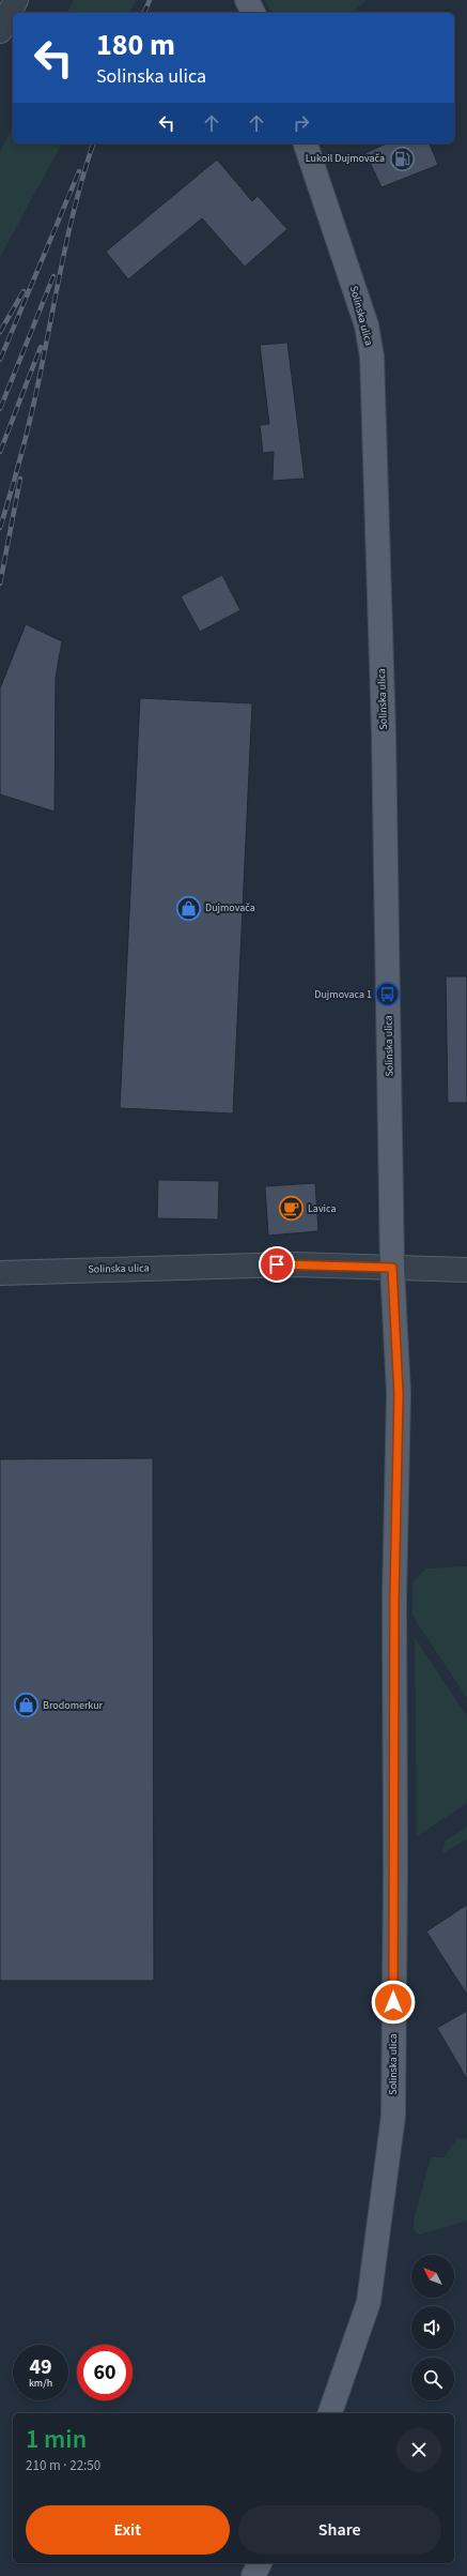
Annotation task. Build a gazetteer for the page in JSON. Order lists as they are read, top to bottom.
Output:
{
  "streets": {
    "main road": ["Solinska ulica"]
  },
  "places": {
    "fuel station": ["Lukoil Dujmovača"],
    "shop": ["Dujmovača", "Brodomerkur"],
    "bus stop": ["Dujmovaca 1"],
    "cafe": ["Lavica"]
  },
  "north": "top left",
  "page": {
    "turn": ["180 m", "Solinska ulica"],
    "speed": "49 km/h",
    "limit": "60",
    "heading": ["1 min", "210 m · 22:50"],
    "buttons": ["Exit", "Share"]
  }
}
